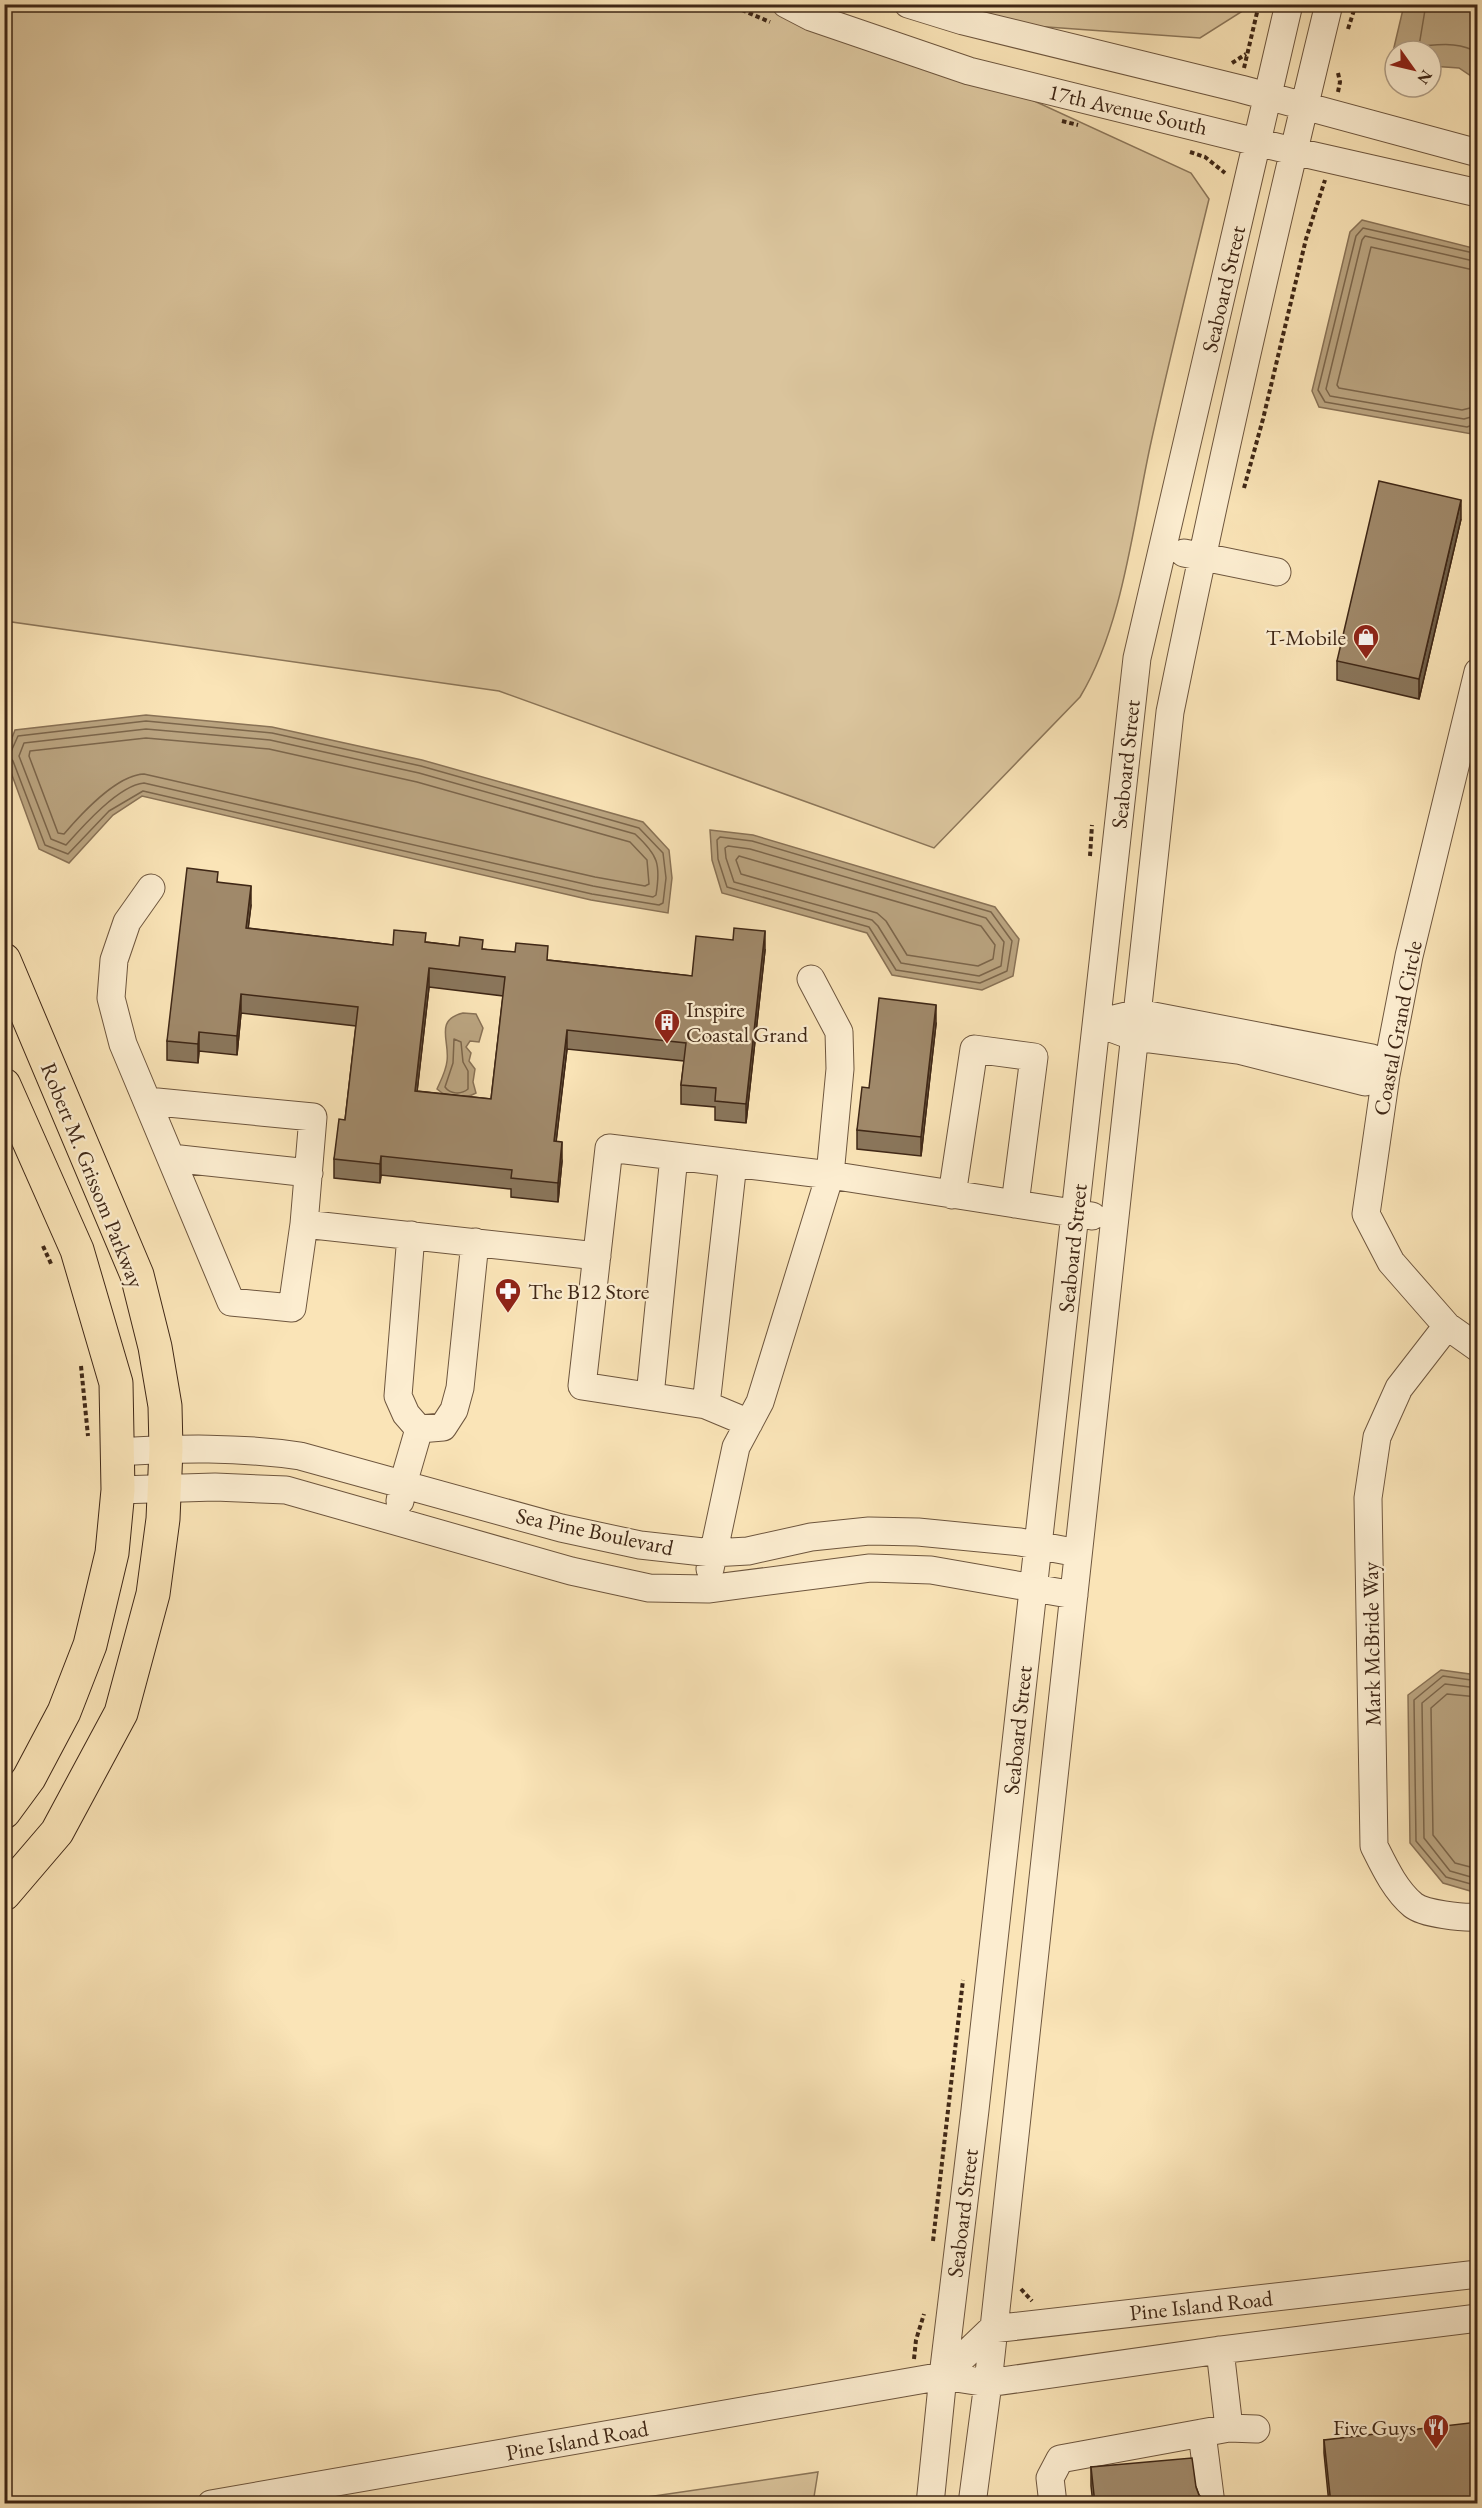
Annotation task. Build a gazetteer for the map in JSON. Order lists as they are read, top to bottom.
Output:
{
  "streets": {
    "main road": ["Robert M. Grissom Parkway"],
    "street": [
      "17th Avenue South",
      "Seaboard Street",
      "Coastal Grand Circle",
      "Sea Pine Boulevard",
      "Mark McBride Way",
      "Pine Island Road"
    ]
  },
  "crossings": [
    ["17th Avenue South", "Seaboard Street"],
    ["Seaboard Street", "Sea Pine Boulevard"],
    ["Seaboard Street", "Pine Island Road"],
    ["Coastal Grand Circle", "Mark McBride Way"],
    ["Robert M. Grissom Parkway", "Sea Pine Boulevard"]
  ],
  "places": {
    "shop": ["T-Mobile"],
    "building": ["Inspire Coastal Grand"],
    "pharmacy": ["The B12 Store"],
    "restaurant": ["Five Guys"]
  },
  "north": "bottom right"
}
